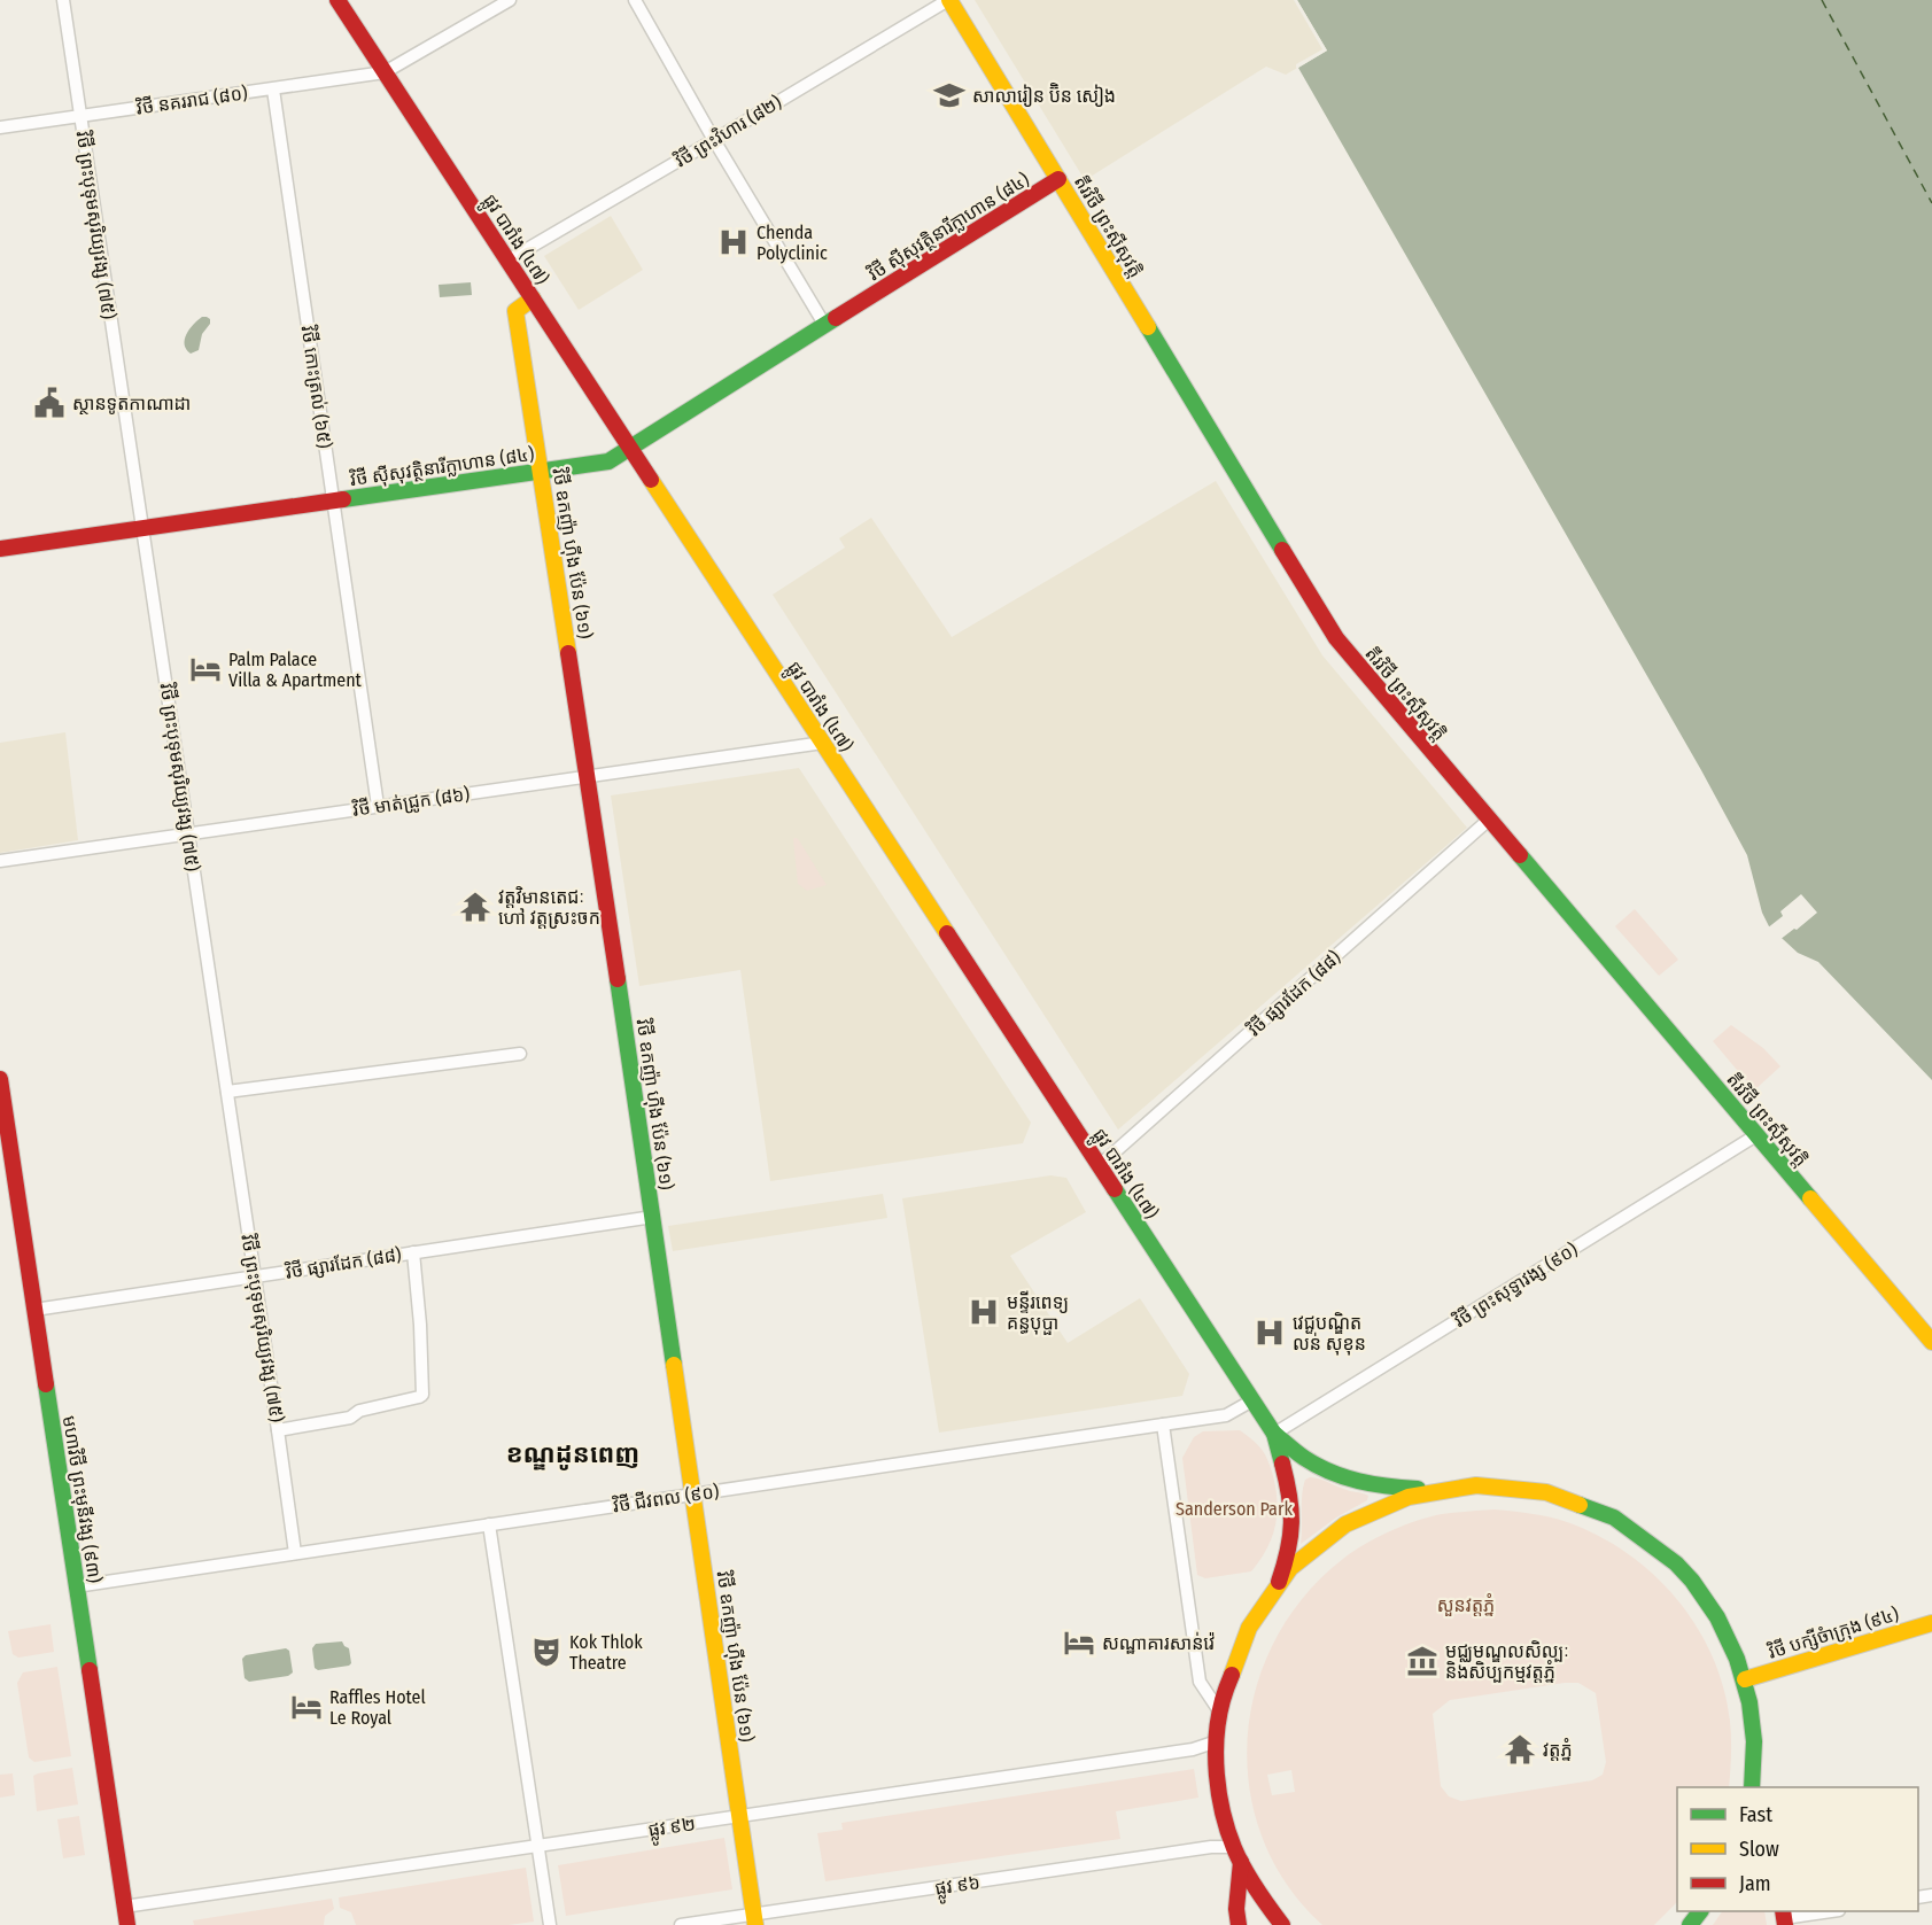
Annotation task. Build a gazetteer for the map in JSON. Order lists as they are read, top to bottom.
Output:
{
  "streets": {
    "main road": [
      "វិថី ស៊ីសុវត្ថិនារីក្លាហាន (៨៤)",
      "តីរវិថី ព្រះស៊ីសុវត្តិ",
      "ផ្លូវ បារាំង (៤៧)",
      "វិថី ឧកញ៉ា ហ៊ីង ប៉ែន (៦១)",
      "មហាវិថី ព្រះមុនីវង្ស (៩៣)",
      "វិថី បក្សីចំាក្រុង (៩៤)"
    ],
    "street": [
      "វិថី នគររាជ (៨០)",
      "វិថី ព្រះវិហារ (៨២)",
      "វិថី ព្រះបុទុមសុរិយ្យវង្ស (៧៥)",
      "វិថី កោះត្រល់ (៦៥)",
      "វិថី មាត់ជ្រូក (៨៦)",
      "វិថី ផ្សារដែក (៨៨)",
      "វិថី ព្រះសុទ្ធាវង្ស (៩០)",
      "វិថី ជីវពល (៩០)",
      "ផ្លូវ ៩២",
      "ផ្លូវ ៩៦"
    ]
  },
  "crossings": [
    ["វិថី នគររាជ (៨០)", "វិថី ព្រះបុទុមសុរិយ្យវង្ស (៧៥)"],
    ["វិថី នគររាជ (៨០)", "ផ្លូវ បារាំង (៤៧)"],
    ["វិថី នគររាជ (៨០)", "វិថី កោះត្រល់ (៦៥)"],
    ["វិថី ព្រះវិហារ (៨២)", "តីរវិថី ព្រះស៊ីសុវត្តិ"],
    ["វិថី ព្រះវិហារ (៨២)", "ផ្លូវ បារាំង (៤៧)"],
    ["វិថី ព្រះបុទុមសុរិយ្យវង្ស (៧៥)", "វិថី ស៊ីសុវត្ថិនារីក្លាហាន (៨៤)"],
    ["វិថី ព្រះបុទុមសុរិយ្យវង្ស (៧៥)", "វិថី មាត់ជ្រូក (៨៦)"],
    ["វិថី ព្រះបុទុមសុរិយ្យវង្ស (៧៥)", "វិថី ផ្សារដែក (៨៨)"],
    ["វិថី ព្រះបុទុមសុរិយ្យវង្ស (៧៥)", "វិថី ជីវពល (៩០)"],
    ["វិថី ស៊ីសុវត្ថិនារីក្លាហាន (៨៤)", "តីរវិថី ព្រះស៊ីសុវត្តិ"],
    ["វិថី ស៊ីសុវត្ថិនារីក្លាហាន (៨៤)", "ផ្លូវ បារាំង (៤៧)"],
    ["វិថី ស៊ីសុវត្ថិនារីក្លាហាន (៨៤)", "វិថី កោះត្រល់ (៦៥)"],
    ["វិថី ស៊ីសុវត្ថិនារីក្លាហាន (៨៤)", "វិថី ឧកញ៉ា ហ៊ីង ប៉ែន (៦១)"],
    ["តីរវិថី ព្រះស៊ីសុវត្តិ", "វិថី ផ្សារដែក (៨៨)"],
    ["តីរវិថី ព្រះស៊ីសុវត្តិ", "វិថី ព្រះសុទ្ធាវង្ស (៩០)"],
    ["ផ្លូវ បារាំង (៤៧)", "វិថី ឧកញ៉ា ហ៊ីង ប៉ែន (៦១)"],
    ["ផ្លូវ បារាំង (៤៧)", "វិថី មាត់ជ្រូក (៨៦)"],
    ["ផ្លូវ បារាំង (៤៧)", "វិថី ផ្សារដែក (៨៨)"],
    ["ផ្លូវ បារាំង (៤៧)", "វិថី ព្រះសុទ្ធាវង្ស (៩០)"],
    ["ផ្លូវ បារាំង (៤៧)", "វិថី ជីវពល (៩០)"],
    ["វិថី កោះត្រល់ (៦៥)", "វិថី មាត់ជ្រូក (៨៦)"],
    ["វិថី ឧកញ៉ា ហ៊ីង ប៉ែន (៦១)", "វិថី មាត់ជ្រូក (៨៦)"],
    ["វិថី ឧកញ៉ា ហ៊ីង ប៉ែន (៦១)", "វិថី ផ្សារដែក (៨៨)"],
    ["វិថី ឧកញ៉ា ហ៊ីង ប៉ែន (៦១)", "វិថី ជីវពល (៩០)"],
    ["វិថី ឧកញ៉ា ហ៊ីង ប៉ែន (៦១)", "ផ្លូវ ៩២"],
    ["វិថី ឧកញ៉ា ហ៊ីង ប៉ែន (៦១)", "ផ្លូវ ៩៦"],
    ["វិថី ផ្សារដែក (៨៨)", "មហាវិថី ព្រះមុនីវង្ស (៩៣)"],
    ["វិថី ជីវពល (៩០)", "មហាវិថី ព្រះមុនីវង្ស (៩៣)"],
    ["មហាវិថី ព្រះមុនីវង្ស (៩៣)", "ផ្លូវ ៩២"]
  ],
  "districts": ["ខណ្ឌដូនពេញ"],
  "parks": ["Sanderson Park", "សួនវត្ដភ្នំ"],
  "places": {
    "school or university": ["សាលារៀន ប៊ិន សៀង"],
    "hospital": ["Chenda Polyclinic", "មន្ទីរពេទ្យ គន្ធបុប្ផា", "វេជ្ជបណ្ឌិត លន់ សុខុន"],
    "public building": ["ស្ថានទូតកាណាដា"],
    "hotel": ["Palm Palace Villa & Apartment", "សណ្ឋាគារសាន់វ៉េ", "Raffles Hotel Le Royal"],
    "temple": ["វត្តវិមានតេជៈ ហៅ វត្តស្រះចក", "វត្ដភ្នំ"],
    "theatre": ["Kok Thlok Theatre"],
    "museum": ["មជ្ឈមណ្ឌលសិល្បៈ និងសិប្បកម្មវត្តភ្នំ"]
  },
  "legend": ["Fast", "Slow", "Jam"]
}
